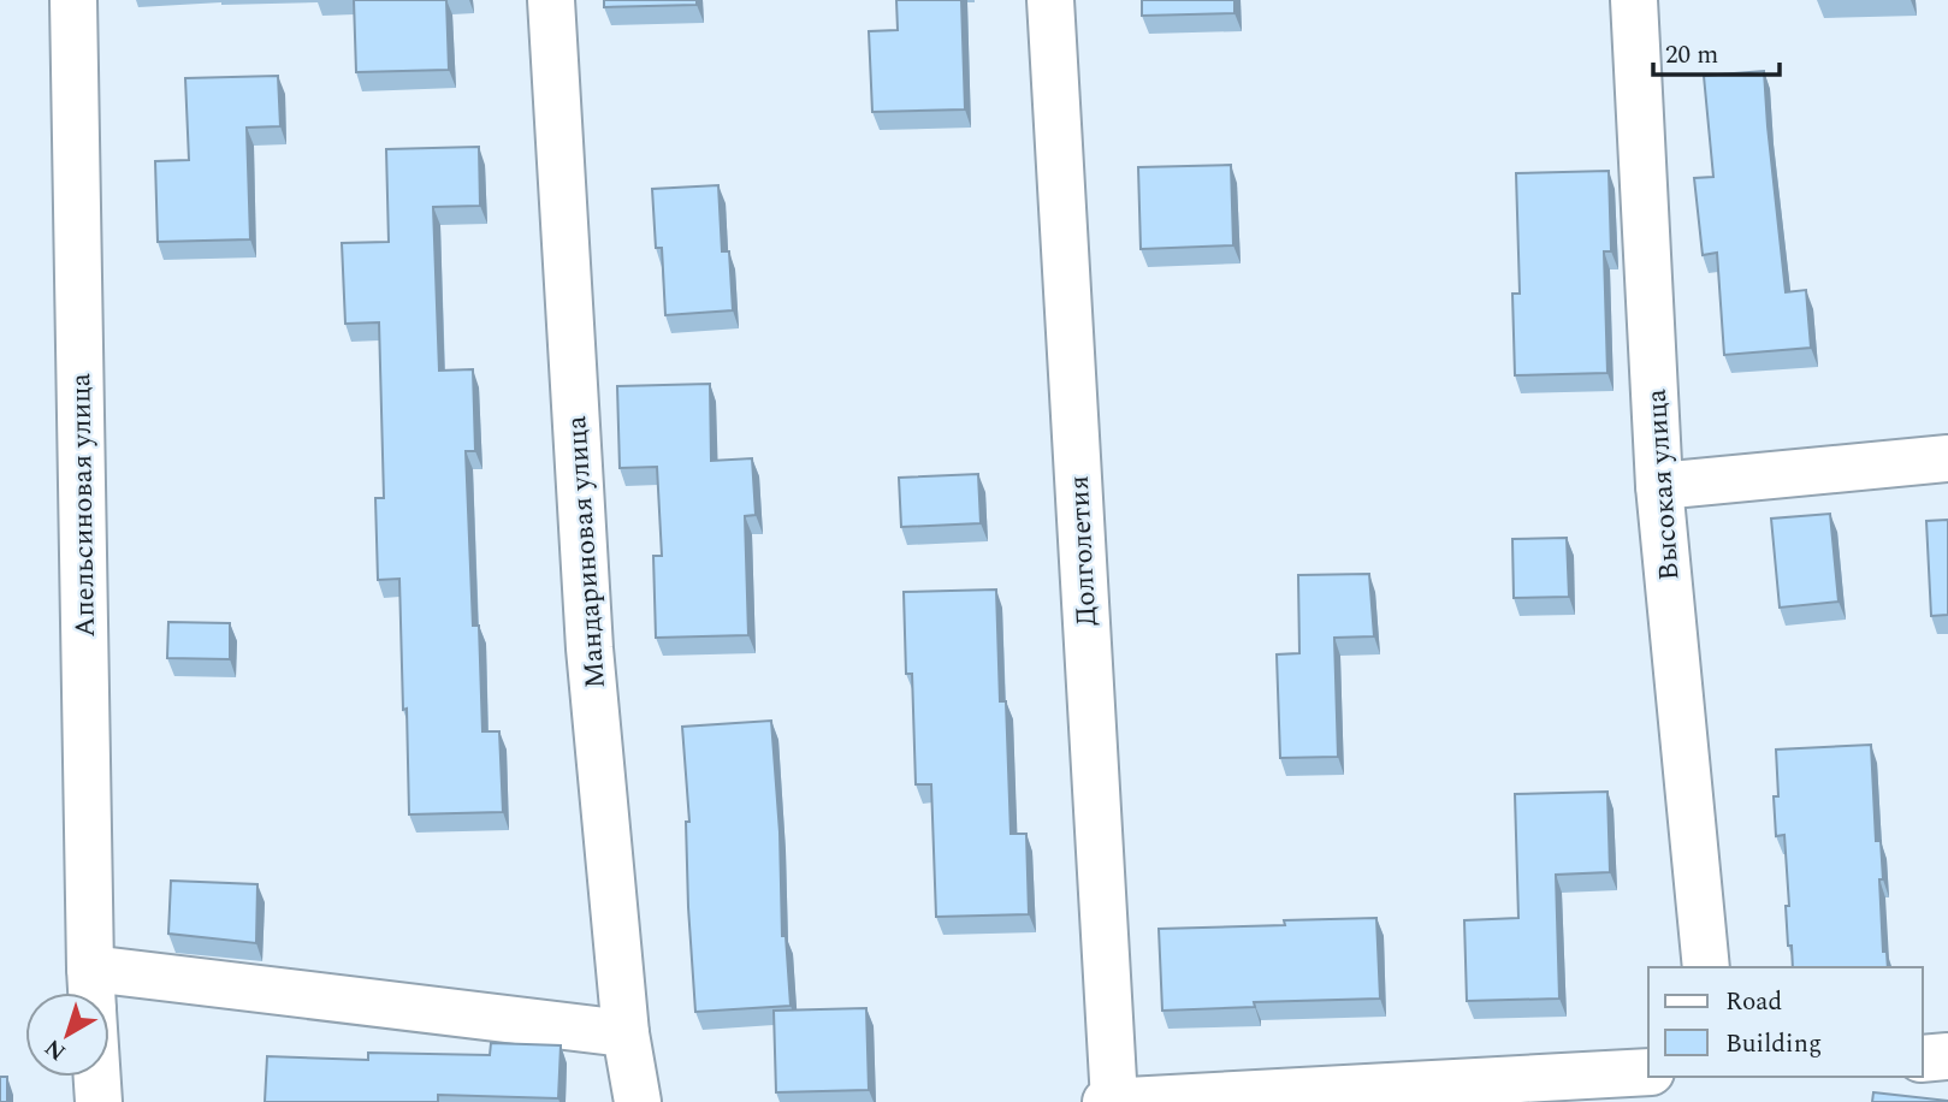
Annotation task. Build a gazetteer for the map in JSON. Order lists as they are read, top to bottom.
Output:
{
  "streets": {
    "street": [
      "Высокая улица",
      "Апельсиновая улица",
      "Долголетия",
      "Мандариновая улица"
    ]
  },
  "legend": ["Road", "Building"],
  "scale_bar": "20 m",
  "north": "bottom left"
}
